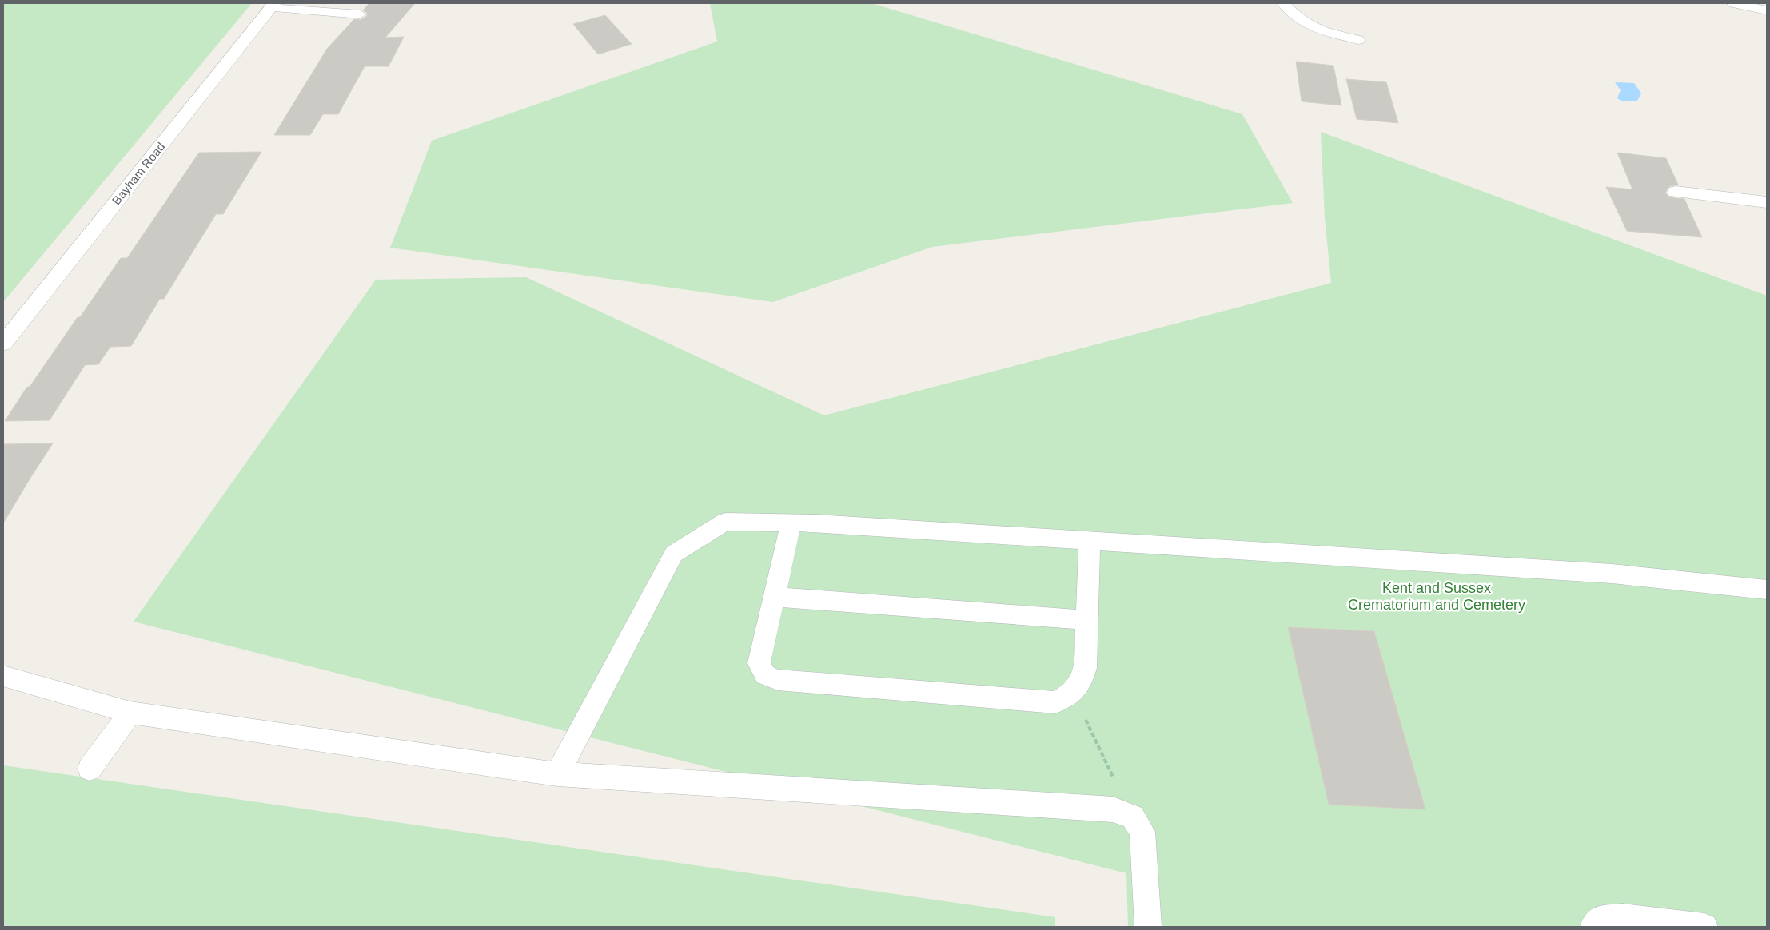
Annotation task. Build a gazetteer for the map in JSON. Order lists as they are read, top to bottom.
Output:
{
  "streets": {
    "main road": ["Bayham Road"]
  },
  "parks": ["Kent and Sussex Crematorium and Cemetery"]
}
